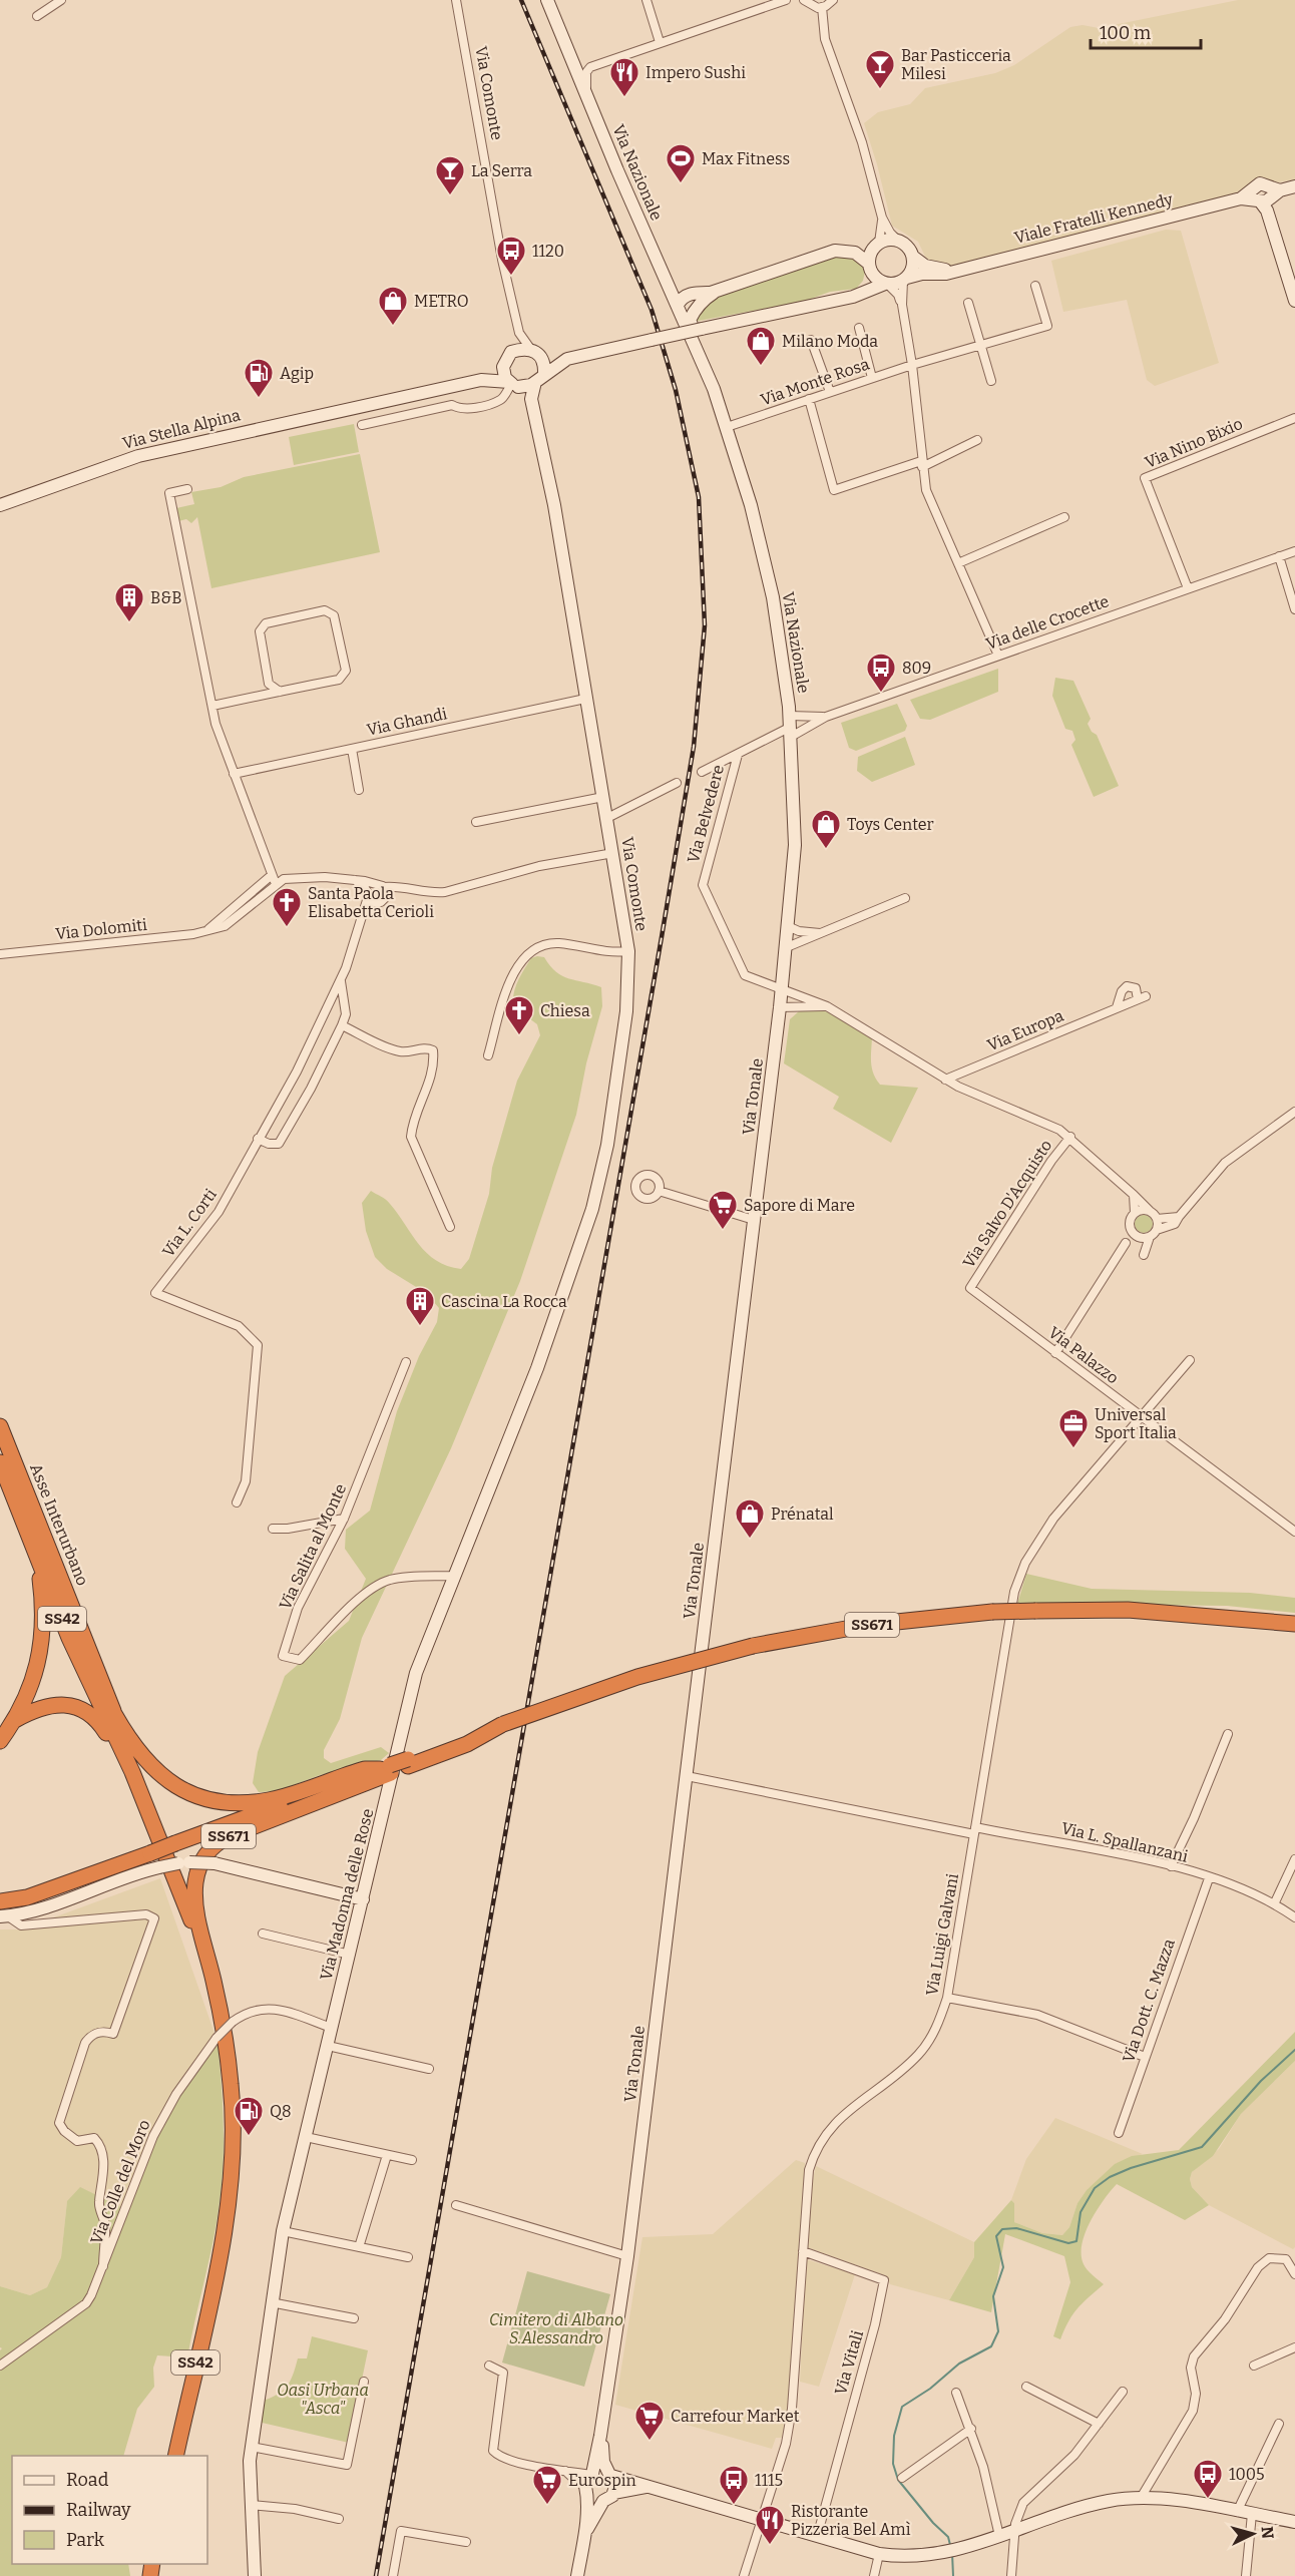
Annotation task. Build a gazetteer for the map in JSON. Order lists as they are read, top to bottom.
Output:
{
  "streets": {
    "highway": ["Asse Interurbano", "SS42", "SS671"],
    "street": [
      "Via Comonte",
      "Via Nazionale",
      "Viale Fratelli Kennedy",
      "Via Monte Rosa",
      "Via Stella Alpina",
      "Via Nino Bixio",
      "Via delle Crocette",
      "Via Ghandi",
      "Via Belvedere",
      "Via Dolomiti",
      "Via Europa",
      "Via Tonale",
      "Via Salvo D'Acquisto",
      "Via L. Corti",
      "Via Palazzo",
      "Via Salita al Monte",
      "Via L. Spallanzani",
      "Via Madonna delle Rose",
      "Via Luigi Galvani",
      "Via Dott. C. Mazza",
      "Via Colle del Moro",
      "Via Vitali"
    ]
  },
  "crossings": [
    ["Via Comonte", "Viale Fratelli Kennedy"],
    ["Via Comonte", "Via Stella Alpina"],
    ["Via Comonte", "Via Ghandi"],
    ["Via Comonte", "Via Madonna delle Rose"],
    ["Via Nazionale", "Via Monte Rosa"],
    ["Via Nazionale", "Via delle Crocette"],
    ["Via Nazionale", "Via Tonale"],
    ["Viale Fratelli Kennedy", "Via Stella Alpina"],
    ["Via Nino Bixio", "Via delle Crocette"],
    ["Via delle Crocette", "Via Belvedere"],
    ["Via delle Crocette", "Via Tonale"],
    ["Via Belvedere", "Via Europa"],
    ["Via Belvedere", "Via Tonale"],
    ["Via Belvedere", "Via Salvo D'Acquisto"],
    ["Via Tonale", "Via L. Spallanzani"],
    ["Via Salvo D'Acquisto", "Via Palazzo"],
    ["Via Palazzo", "Via Luigi Galvani"],
    ["Asse Interurbano", "SS42"],
    ["Via Salita al Monte", "Via Madonna delle Rose"],
    ["SS42", "SS671"],
    ["Via L. Spallanzani", "Via Luigi Galvani"],
    ["Via L. Spallanzani", "Via Dott. C. Mazza"],
    ["Via Madonna delle Rose", "Via Colle del Moro"],
    ["Via Luigi Galvani", "Via Vitali"]
  ],
  "parks": ["Cimitero di Albano S.Alessandro", "Oasi Urbana \"Asca\""],
  "places": {
    "bar": ["Bar Pasticceria Milesi", "La Serra"],
    "restaurant": ["Impero Sushi", "Ristorante Pizzeria Bel Amì"],
    "sports": ["Max Fitness"],
    "bus stop": [
      "1120",
      "809",
      "1005",
      "1115"
    ],
    "shop": [
      "METRO",
      "Milano Moda",
      "Toys Center",
      "Prénatal"
    ],
    "fuel station": ["Agip", "Q8"],
    "building": ["B&B", "Cascina La Rocca"],
    "church": ["Santa Paola Elisabetta Cerioli", "Chiesa"],
    "supermarket": ["Sapore di Mare", "Carrefour Market", "Eurospin"],
    "office": ["Universal Sport Italia"]
  },
  "legend": ["Road", "Railway", "Park"],
  "scale_bar": "100 m",
  "north": "right"
}
